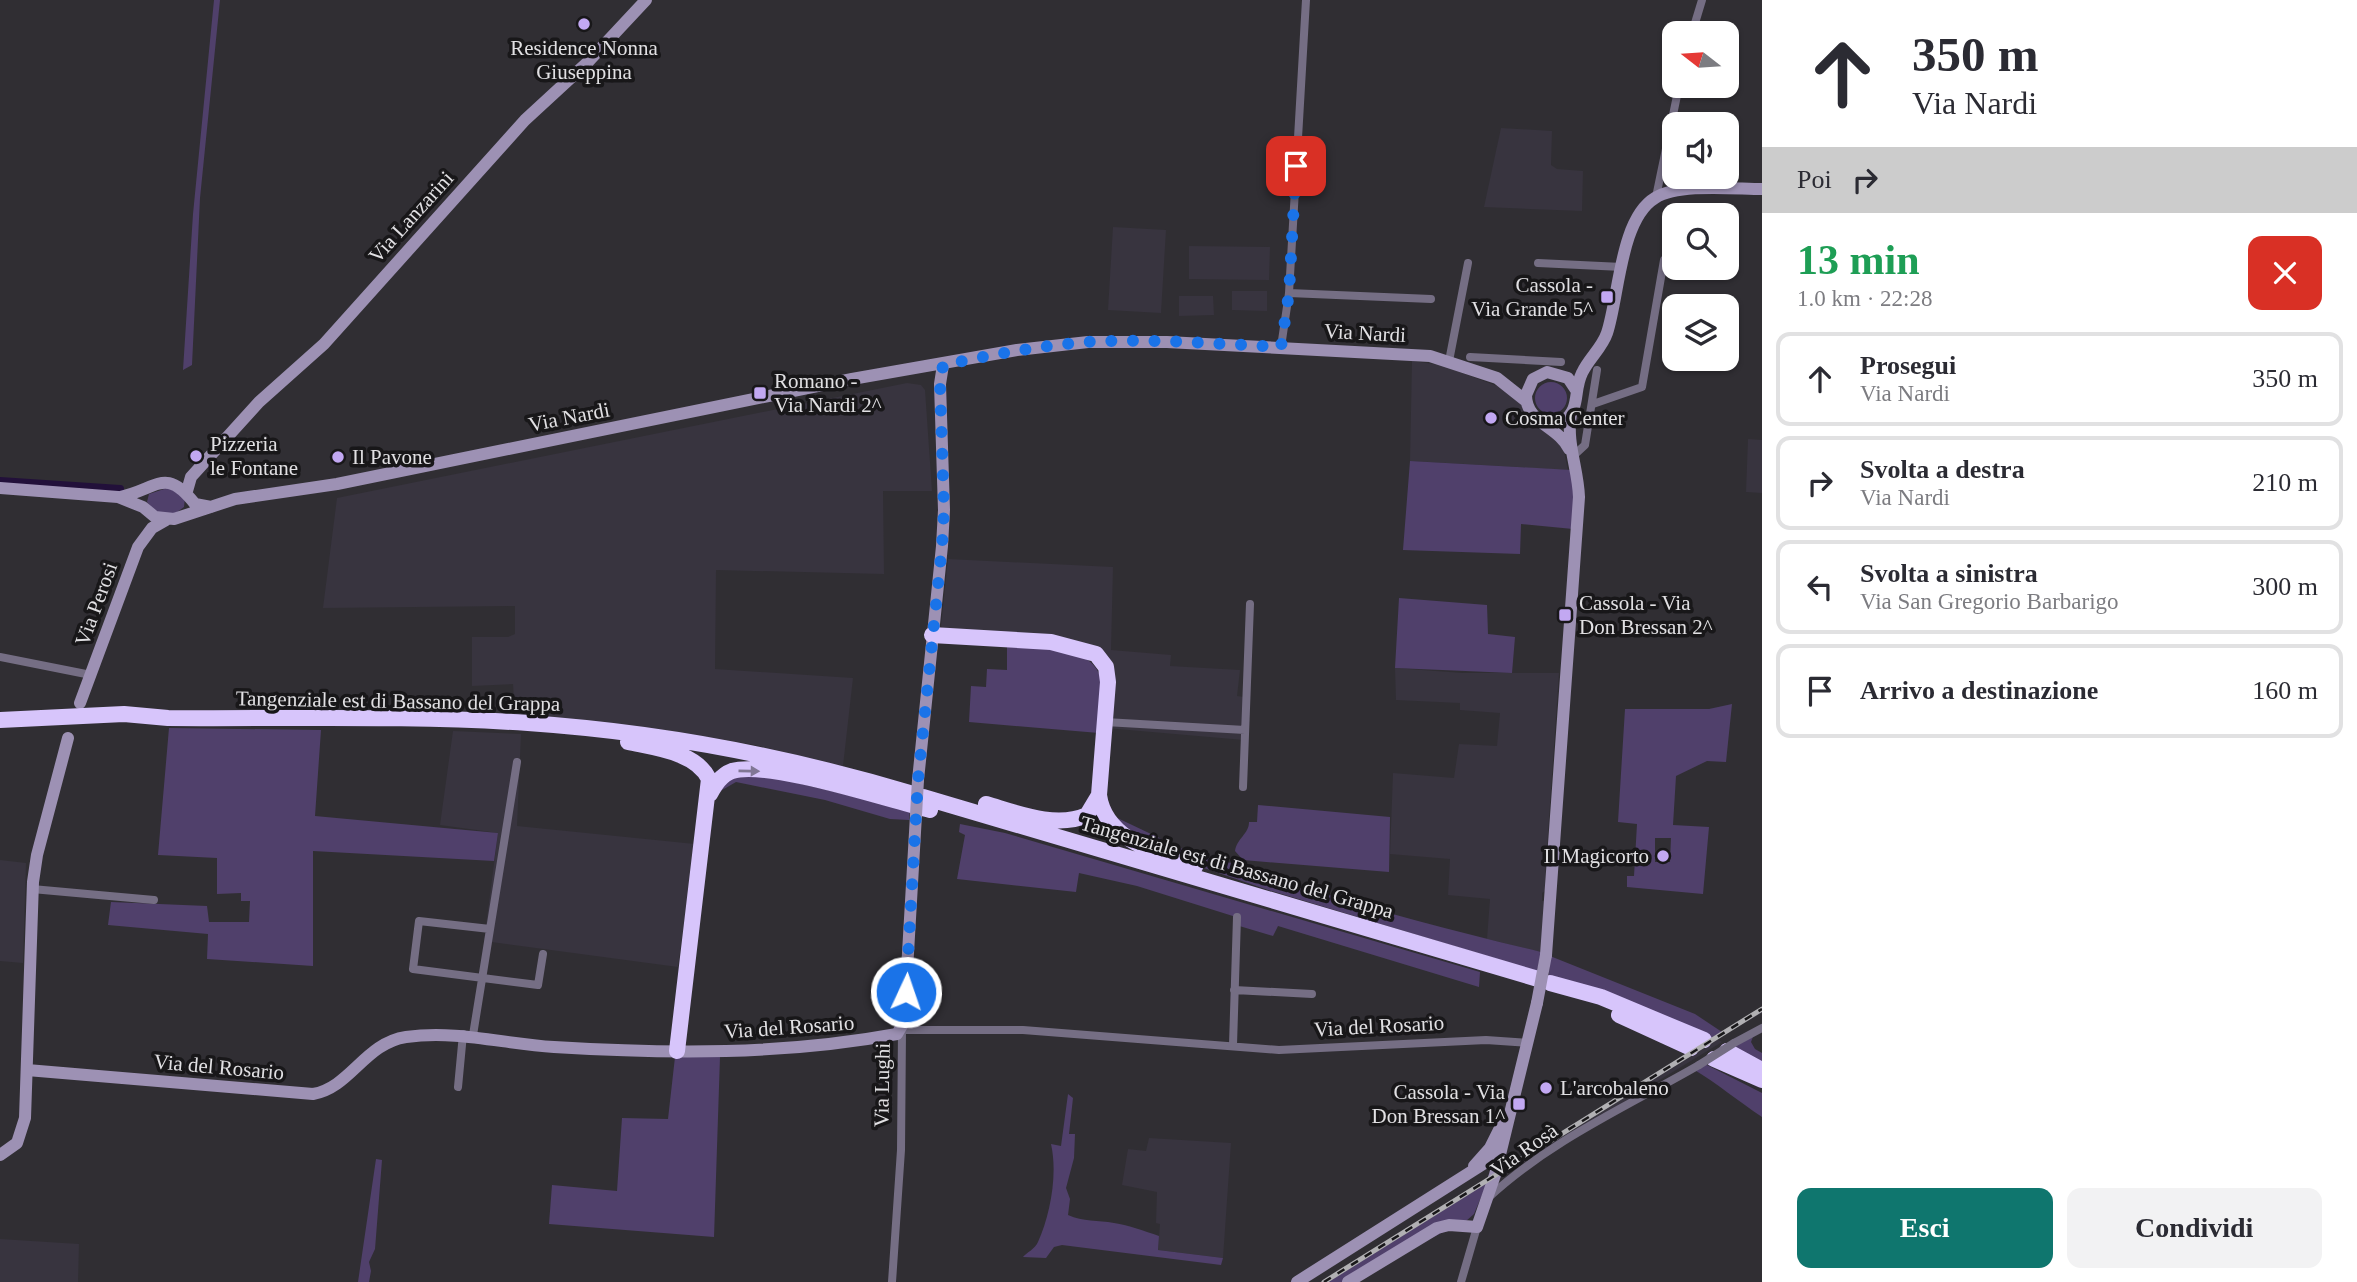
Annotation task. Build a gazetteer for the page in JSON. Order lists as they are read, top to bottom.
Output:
{
  "streets": {
    "highway": ["Tangenziale est di Bassano del Grappa"],
    "main road": [
      "Via Lanzarini",
      "Via Nardi",
      "Via Perosi",
      "Via del Rosario",
      "Via Lughi"
    ],
    "street": ["Via Rosà"]
  },
  "crossings": [
    ["Via Lanzarini", "Via Nardi"],
    ["Via Nardi", "Via Lughi"],
    ["Tangenziale est di Bassano del Grappa", "Via Lughi"],
    ["Tangenziale est di Bassano del Grappa", "Via Rosà"],
    ["Via del Rosario", "Via Lughi"]
  ],
  "places": {
    "other": [
      "Residence Nonna Giuseppina",
      "Cosma Center",
      "Pizzeria le Fontane",
      "Il Pavone",
      "Il Magicorto",
      "L'arcobaleno"
    ],
    "transit": [
      "Cassola - Via Grande 5^",
      "Romano - Via Nardi 2^",
      "Cassola - Via Don Bressan 2^",
      "Cassola - Via Don Bressan 1^"
    ]
  },
  "north": "left",
  "page": {
    "turn": ["350 m", "Via Nardi"],
    "then": "Poi",
    "heading": ["13 min", "1.0 km · 22:28"],
    "list": [
      {
        "name": "Prosegui",
        "note": "Via Nardi",
        "value": "350 m"
      },
      {
        "name": "Svolta a destra",
        "note": "Via Nardi",
        "value": "210 m"
      },
      {
        "name": "Svolta a sinistra",
        "note": "Via San Gregorio Barbarigo",
        "value": "300 m"
      },
      {
        "name": "Arrivo a destinazione",
        "value": "160 m"
      }
    ],
    "buttons": ["Esci", "Condividi"]
  }
}
